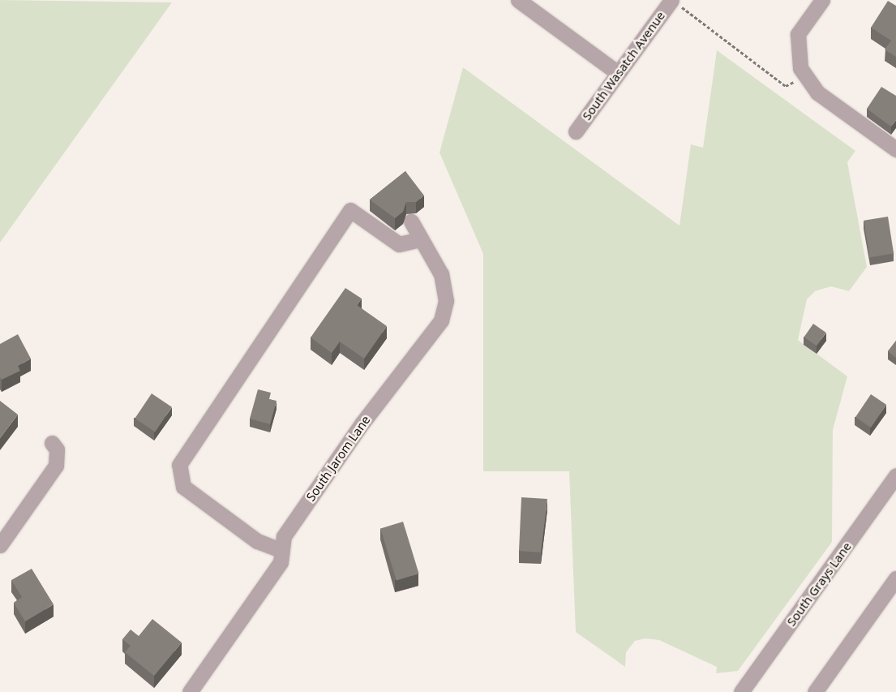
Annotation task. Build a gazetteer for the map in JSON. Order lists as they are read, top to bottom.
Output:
{
  "streets": {
    "street": ["South Wasatch Avenue", "South Jarom Lane", "South Grays Lane"]
  }
}
